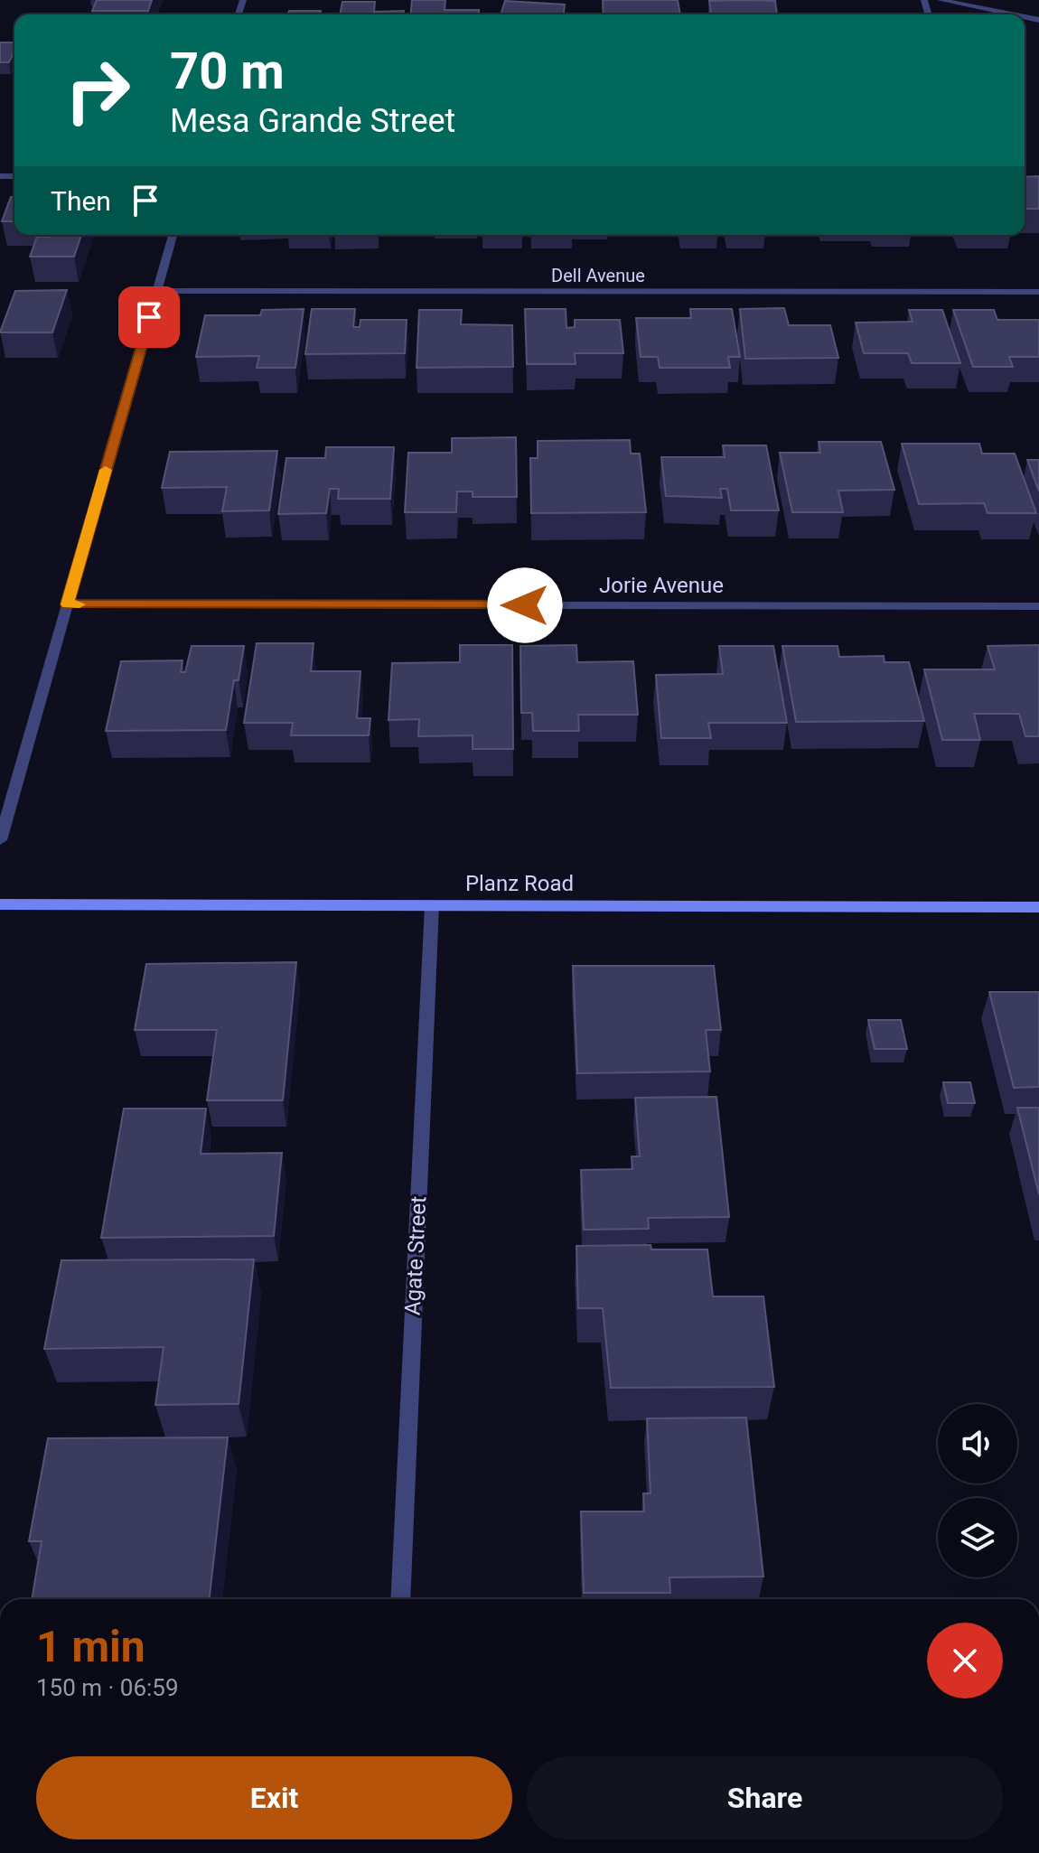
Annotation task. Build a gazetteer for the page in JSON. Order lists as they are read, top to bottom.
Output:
{
  "streets": {
    "street": [
      "Dell Avenue",
      "Jorie Avenue",
      "Planz Road",
      "Agate Street"
    ]
  },
  "crossings": [
    ["Planz Road", "Agate Street"]
  ],
  "page": {
    "turn": ["70 m", "Mesa Grande Street"],
    "then": "Then",
    "heading": ["1 min", "150 m · 06:59"],
    "buttons": ["Exit", "Share"]
  }
}
